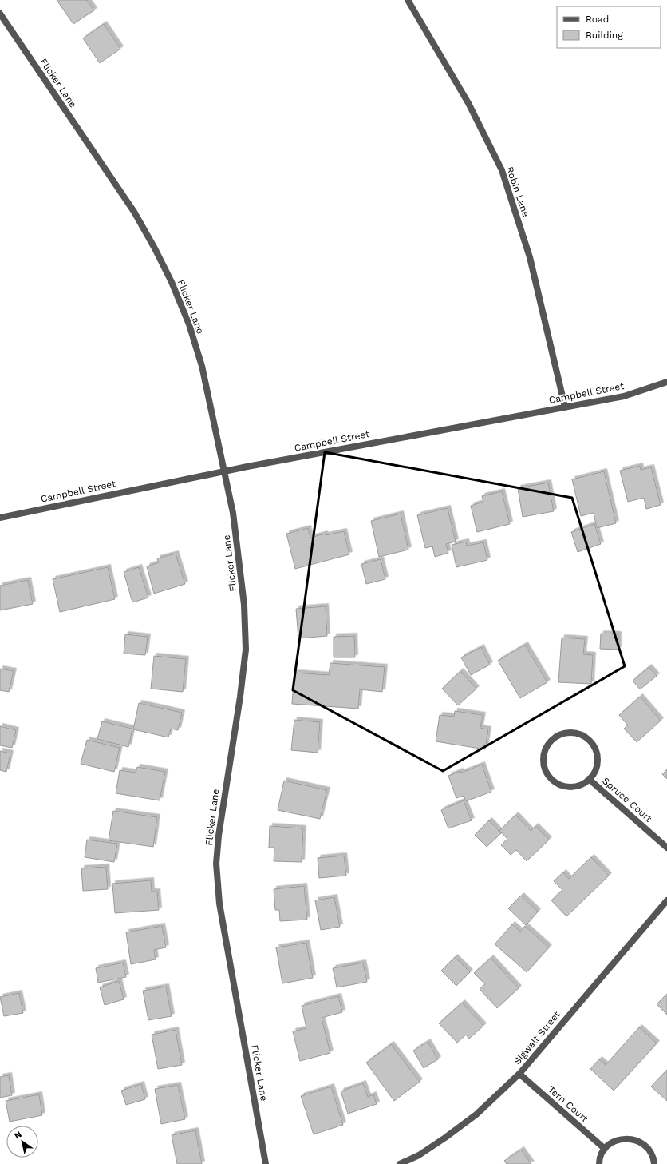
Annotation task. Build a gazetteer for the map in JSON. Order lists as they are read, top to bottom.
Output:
{
  "streets": {
    "street": [
      "Flicker Lane",
      "Robin Lane",
      "Campbell Street",
      "Spruce Court",
      "Sigwalt Street",
      "Tern Court"
    ]
  },
  "crossings": [
    ["Flicker Lane", "Campbell Street"],
    ["Robin Lane", "Campbell Street"],
    ["Sigwalt Street", "Tern Court"]
  ],
  "legend": ["Road", "Building"],
  "north": "top left"
}
